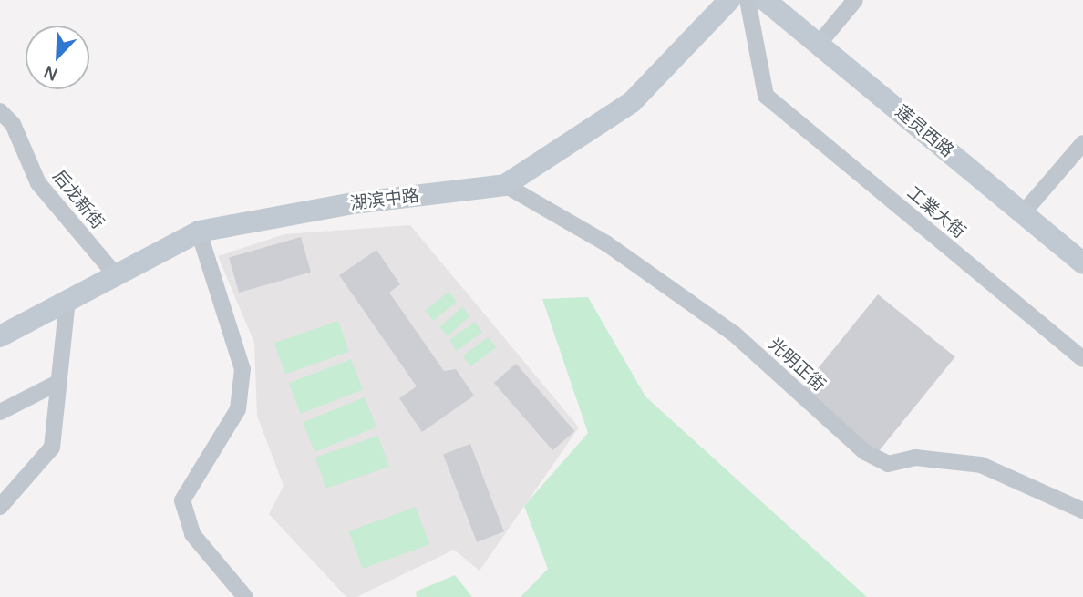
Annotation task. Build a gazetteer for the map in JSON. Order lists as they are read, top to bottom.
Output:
{
  "streets": {
    "main road": ["莲员西路", "湖滨中路"],
    "street": ["后龙新街", "工業大街", "光明正街"]
  },
  "crossings": [
    ["后龙新街", "湖滨中路"],
    ["湖滨中路", "光明正街"]
  ],
  "north": "bottom left"
}
